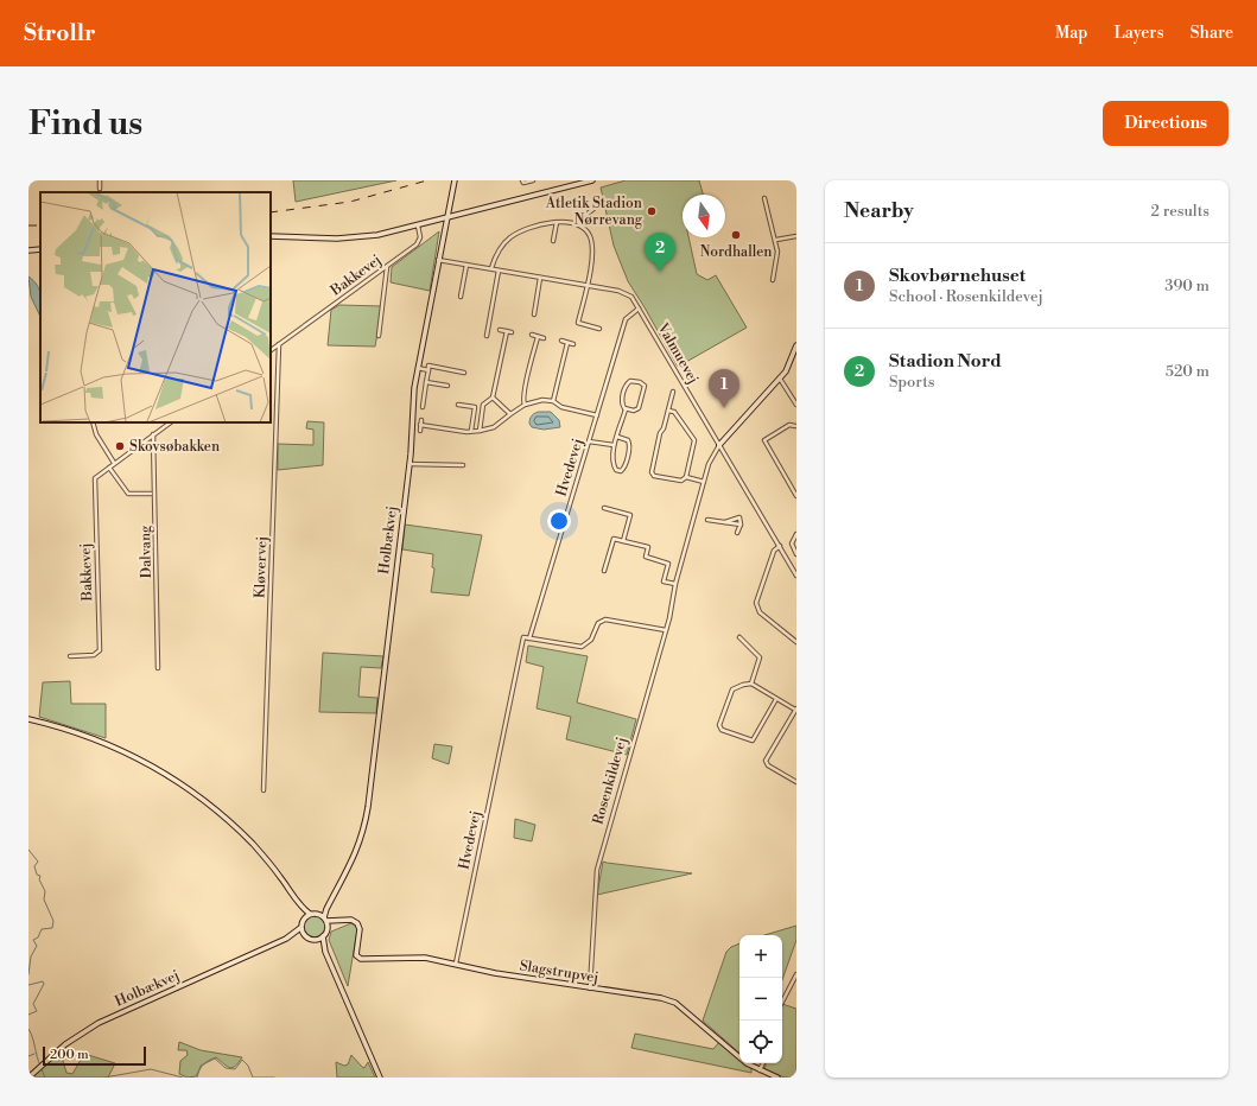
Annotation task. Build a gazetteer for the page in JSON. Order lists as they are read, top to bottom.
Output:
{
  "streets": {
    "street": [
      "Bakkevej",
      "Valmuevej",
      "Hvedevej",
      "Holbækvej",
      "Dalvang",
      "Kløvervej",
      "Rosenkildevej",
      "Slagstrupvej"
    ]
  },
  "crossings": [
    ["Bakkevej", "Dalvang"],
    ["Bakkevej", "Kløvervej"],
    ["Valmuevej", "Hvedevej"],
    ["Valmuevej", "Holbækvej"],
    ["Valmuevej", "Rosenkildevej"],
    ["Hvedevej", "Slagstrupvej"],
    ["Rosenkildevej", "Slagstrupvej"]
  ],
  "places": ["Atletik Stadion Nørrevang", "Nordhallen", "Skovsøbakken"],
  "scale_bar": "200 m",
  "north": "bottom",
  "page": {
    "header": "Strollr",
    "nav": ["Map", "Layers", "Share"],
    "buttons": "Directions",
    "title": "Find us",
    "heading": ["Nearby", "2 results"],
    "pins": ["2", "1"],
    "list": [
      {
        "mark": "1",
        "name": "Skovbørnehuset",
        "note": "School · Rosenkildevej",
        "value": "390 m"
      },
      {
        "mark": "2",
        "name": "Stadion Nord",
        "note": "Sports",
        "value": "520 m"
      }
    ],
    "map_buttons": ["+", "−"],
    "scale": "200 m"
  }
}
